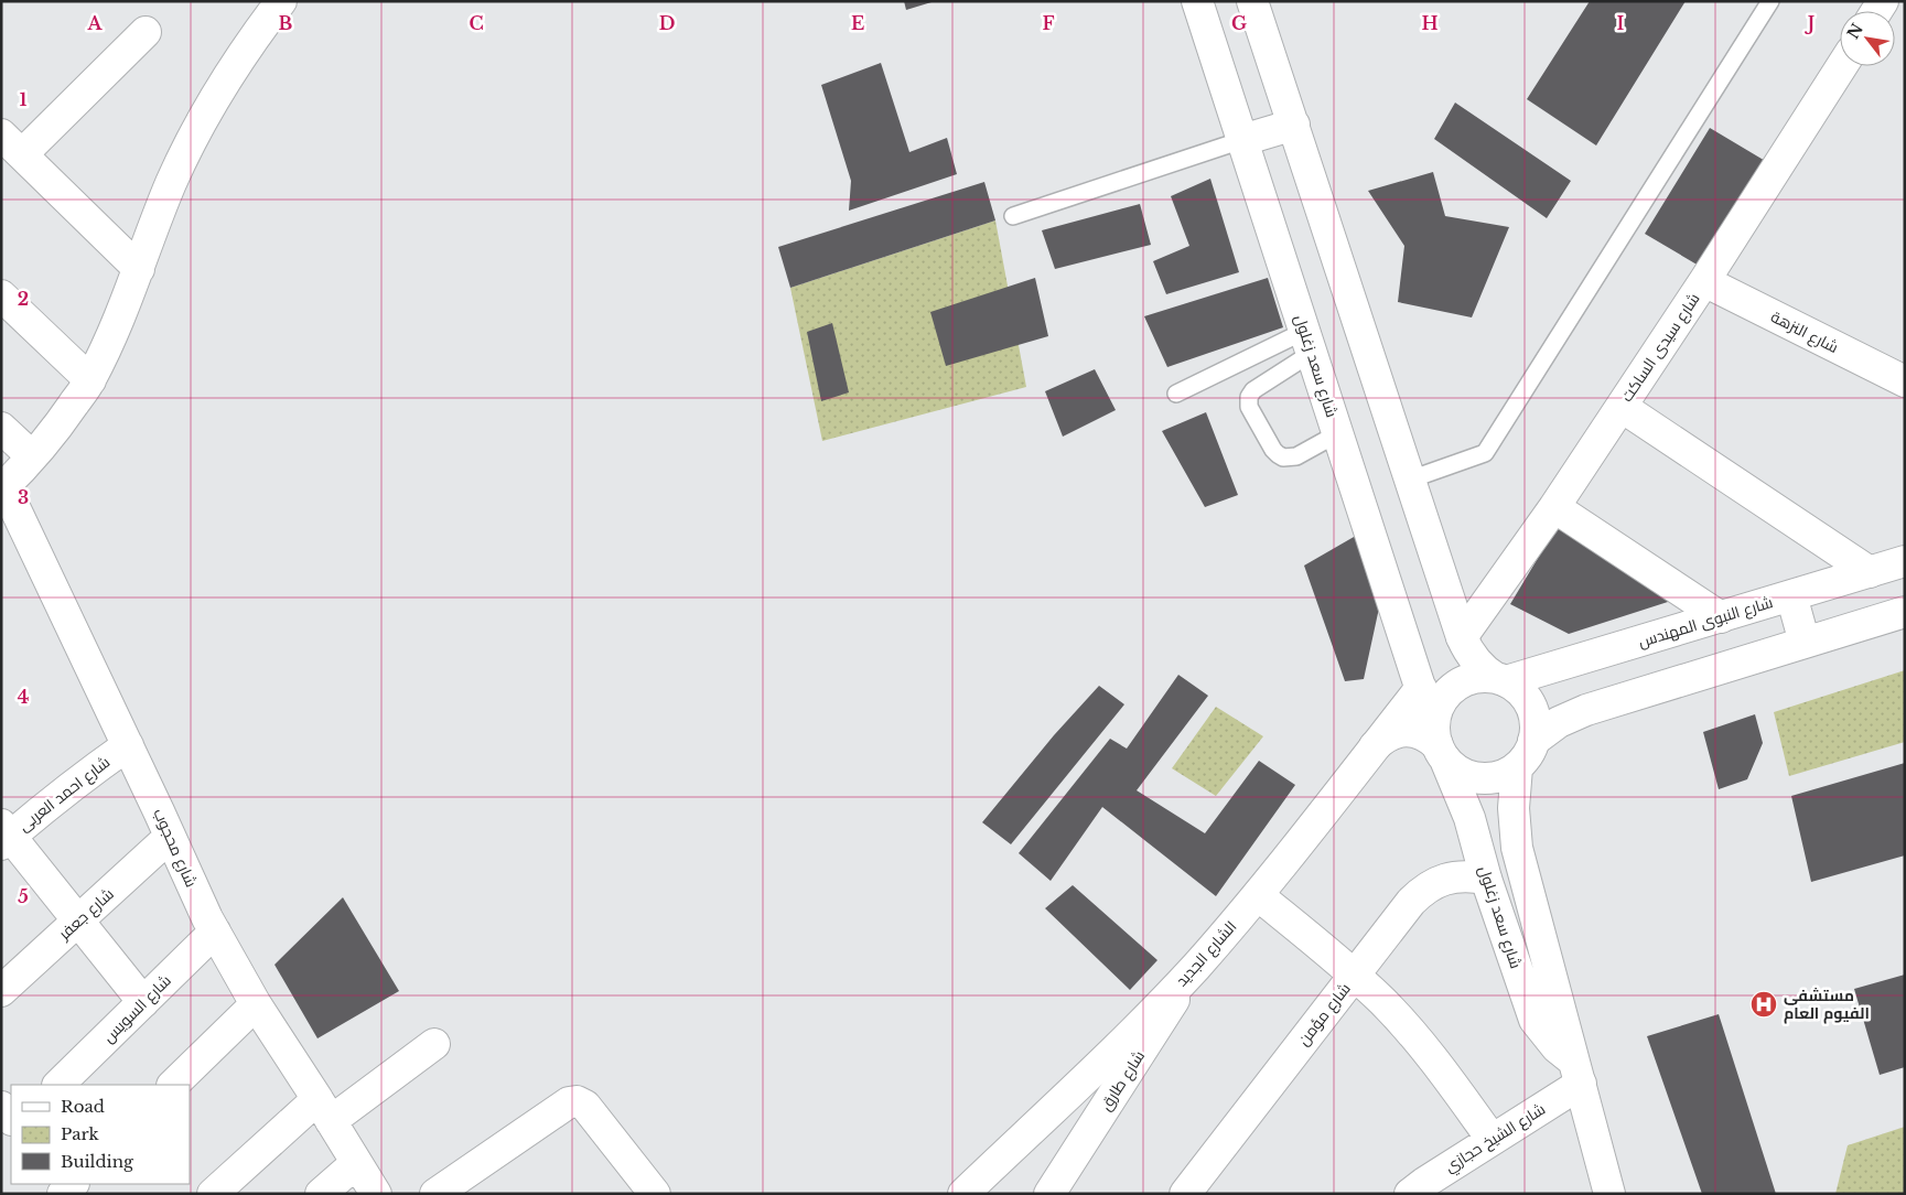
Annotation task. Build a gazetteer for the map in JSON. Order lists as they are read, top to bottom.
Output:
{
  "streets": {
    "street": [
      "شارع النزهة",
      "شارع سيدى الساكت",
      "شارع سعد زغلول",
      "شارع النبوى المهندس",
      "شارع احمد العربى",
      "شارع محجوب",
      "شارع جعفر",
      "الشارع الجديد",
      "شارع السويس",
      "شارع مؤمن",
      "شارع طارق",
      "شارع الشيخ حجازي"
    ]
  },
  "crossings": [
    ["شارع النزهة", "شارع سيدى الساكت"],
    ["شارع سعد زغلول", "شارع النبوى المهندس"],
    ["شارع سعد زغلول", "الشارع الجديد"],
    ["شارع سعد زغلول", "شارع مؤمن"],
    ["شارع سعد زغلول", "شارع الشيخ حجازي"],
    ["شارع احمد العربى", "شارع محجوب"],
    ["شارع محجوب", "شارع جعفر"],
    ["شارع محجوب", "شارع السويس"],
    ["الشارع الجديد", "شارع طارق"]
  ],
  "places": {
    "hospital": ["مستشفى الفيوم العام"]
  },
  "legend": ["Road", "Park", "Building"],
  "north": "top left",
  "grid": {
    "columns": [
      "A",
      "B",
      "C",
      "D",
      "E",
      "F",
      "G",
      "H",
      "I",
      "J"
    ],
    "rows": [
      "1",
      "2",
      "3",
      "4",
      "5"
    ]
  }
}
